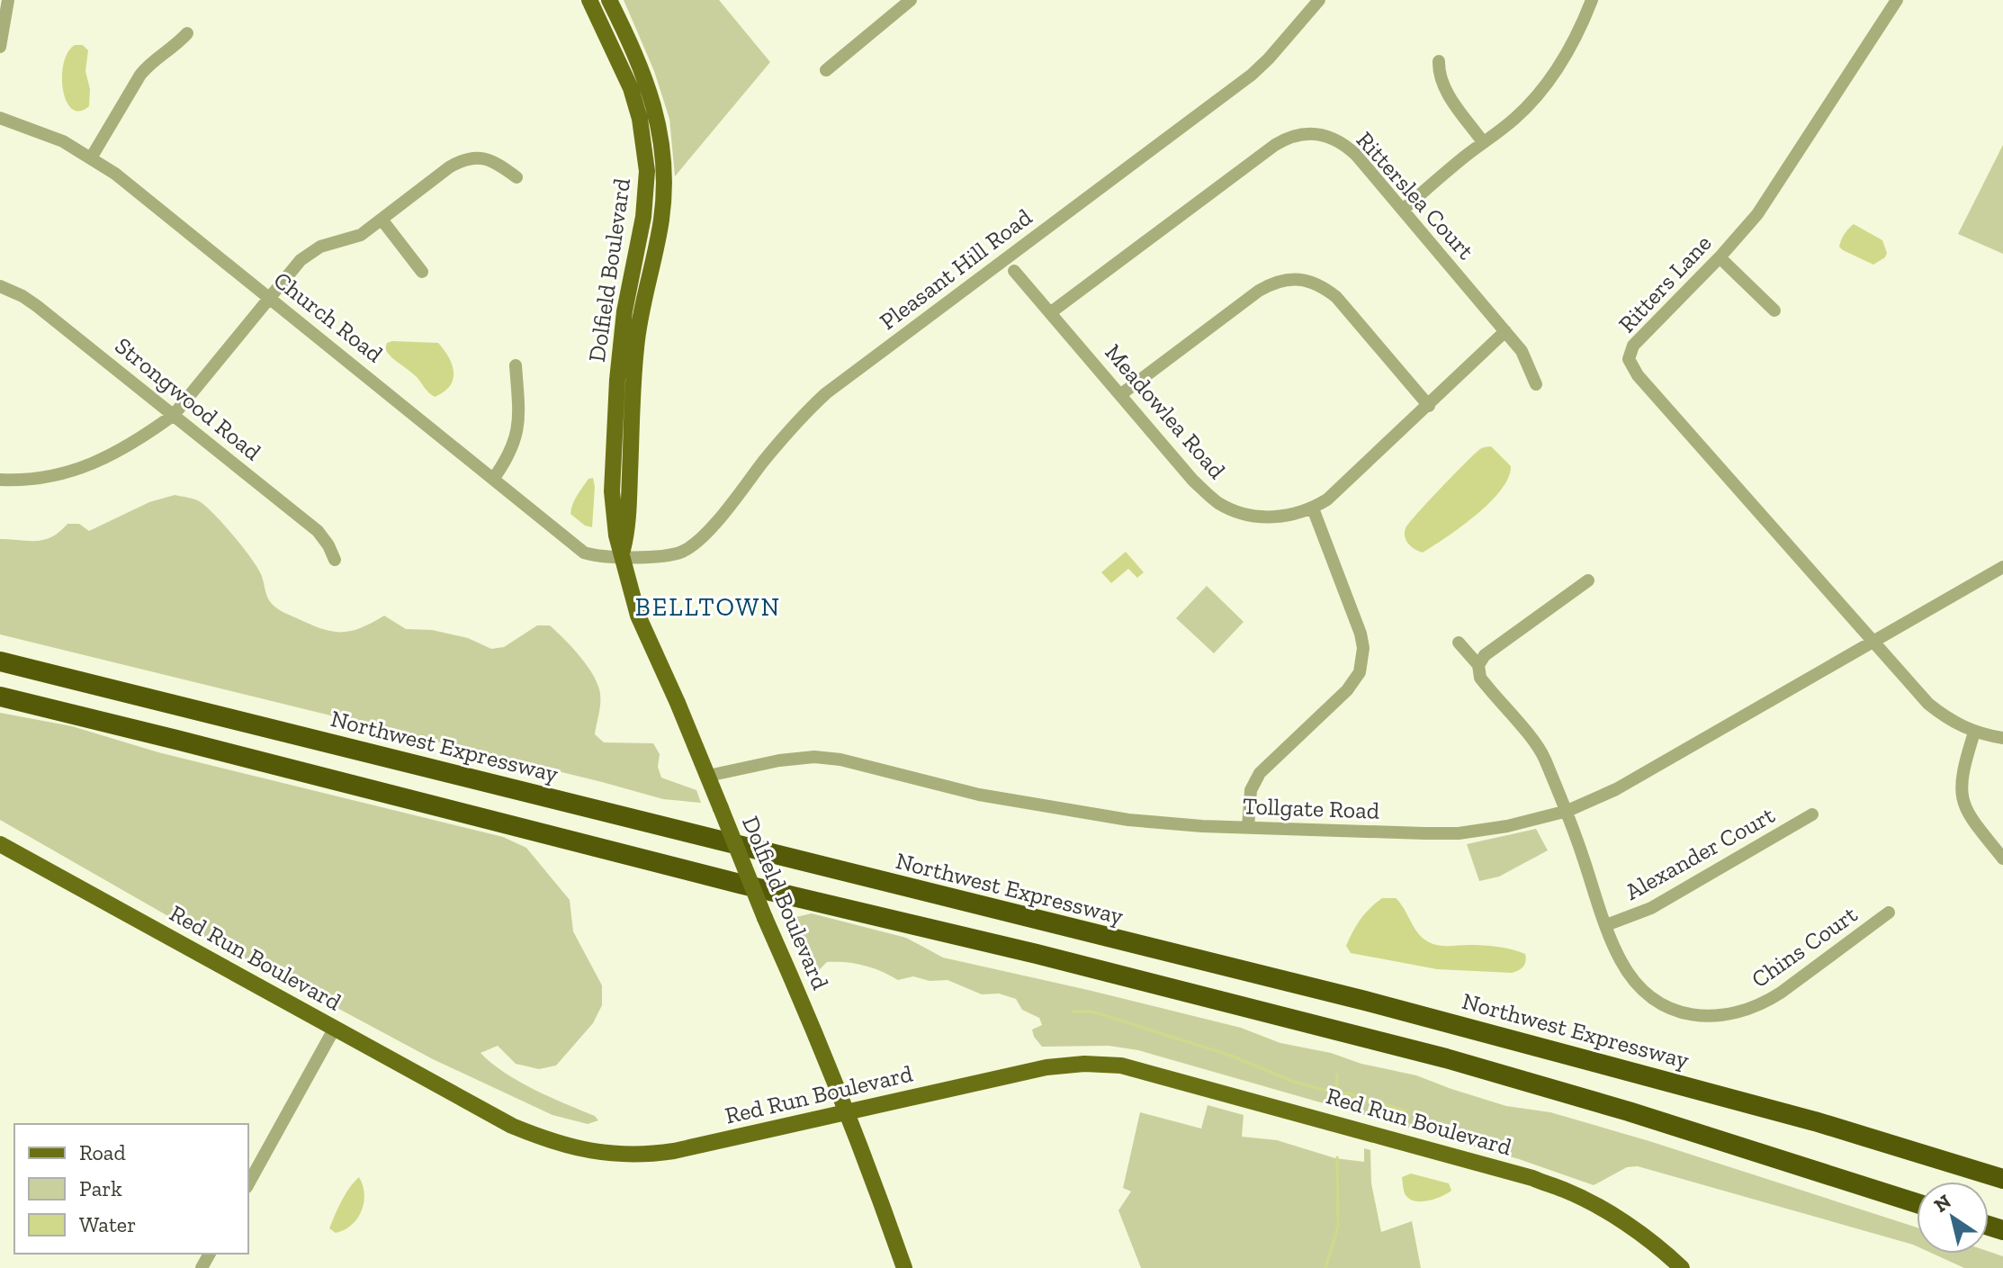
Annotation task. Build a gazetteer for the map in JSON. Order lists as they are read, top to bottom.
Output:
{
  "streets": {
    "highway": ["Northwest Expressway"],
    "main road": ["Dolfield Boulevard", "Red Run Boulevard"],
    "street": [
      "Ritterslea Court",
      "Pleasant Hill Road",
      "Ritters Lane",
      "Church Road",
      "Strongwood Road",
      "Meadowlea Road",
      "Tollgate Road",
      "Alexander Court",
      "Chins Court"
    ]
  },
  "crossings": [
    ["Ritterslea Court", "Meadowlea Road"],
    ["Pleasant Hill Road", "Dolfield Boulevard"],
    ["Pleasant Hill Road", "Church Road"],
    ["Dolfield Boulevard", "Church Road"],
    ["Dolfield Boulevard", "Tollgate Road"],
    ["Dolfield Boulevard", "Red Run Boulevard"],
    ["Ritters Lane", "Tollgate Road"],
    ["Tollgate Road", "Chins Court"],
    ["Alexander Court", "Chins Court"]
  ],
  "districts": ["BELLTOWN"],
  "legend": ["Road", "Park", "Water"],
  "north": "top left"
}
